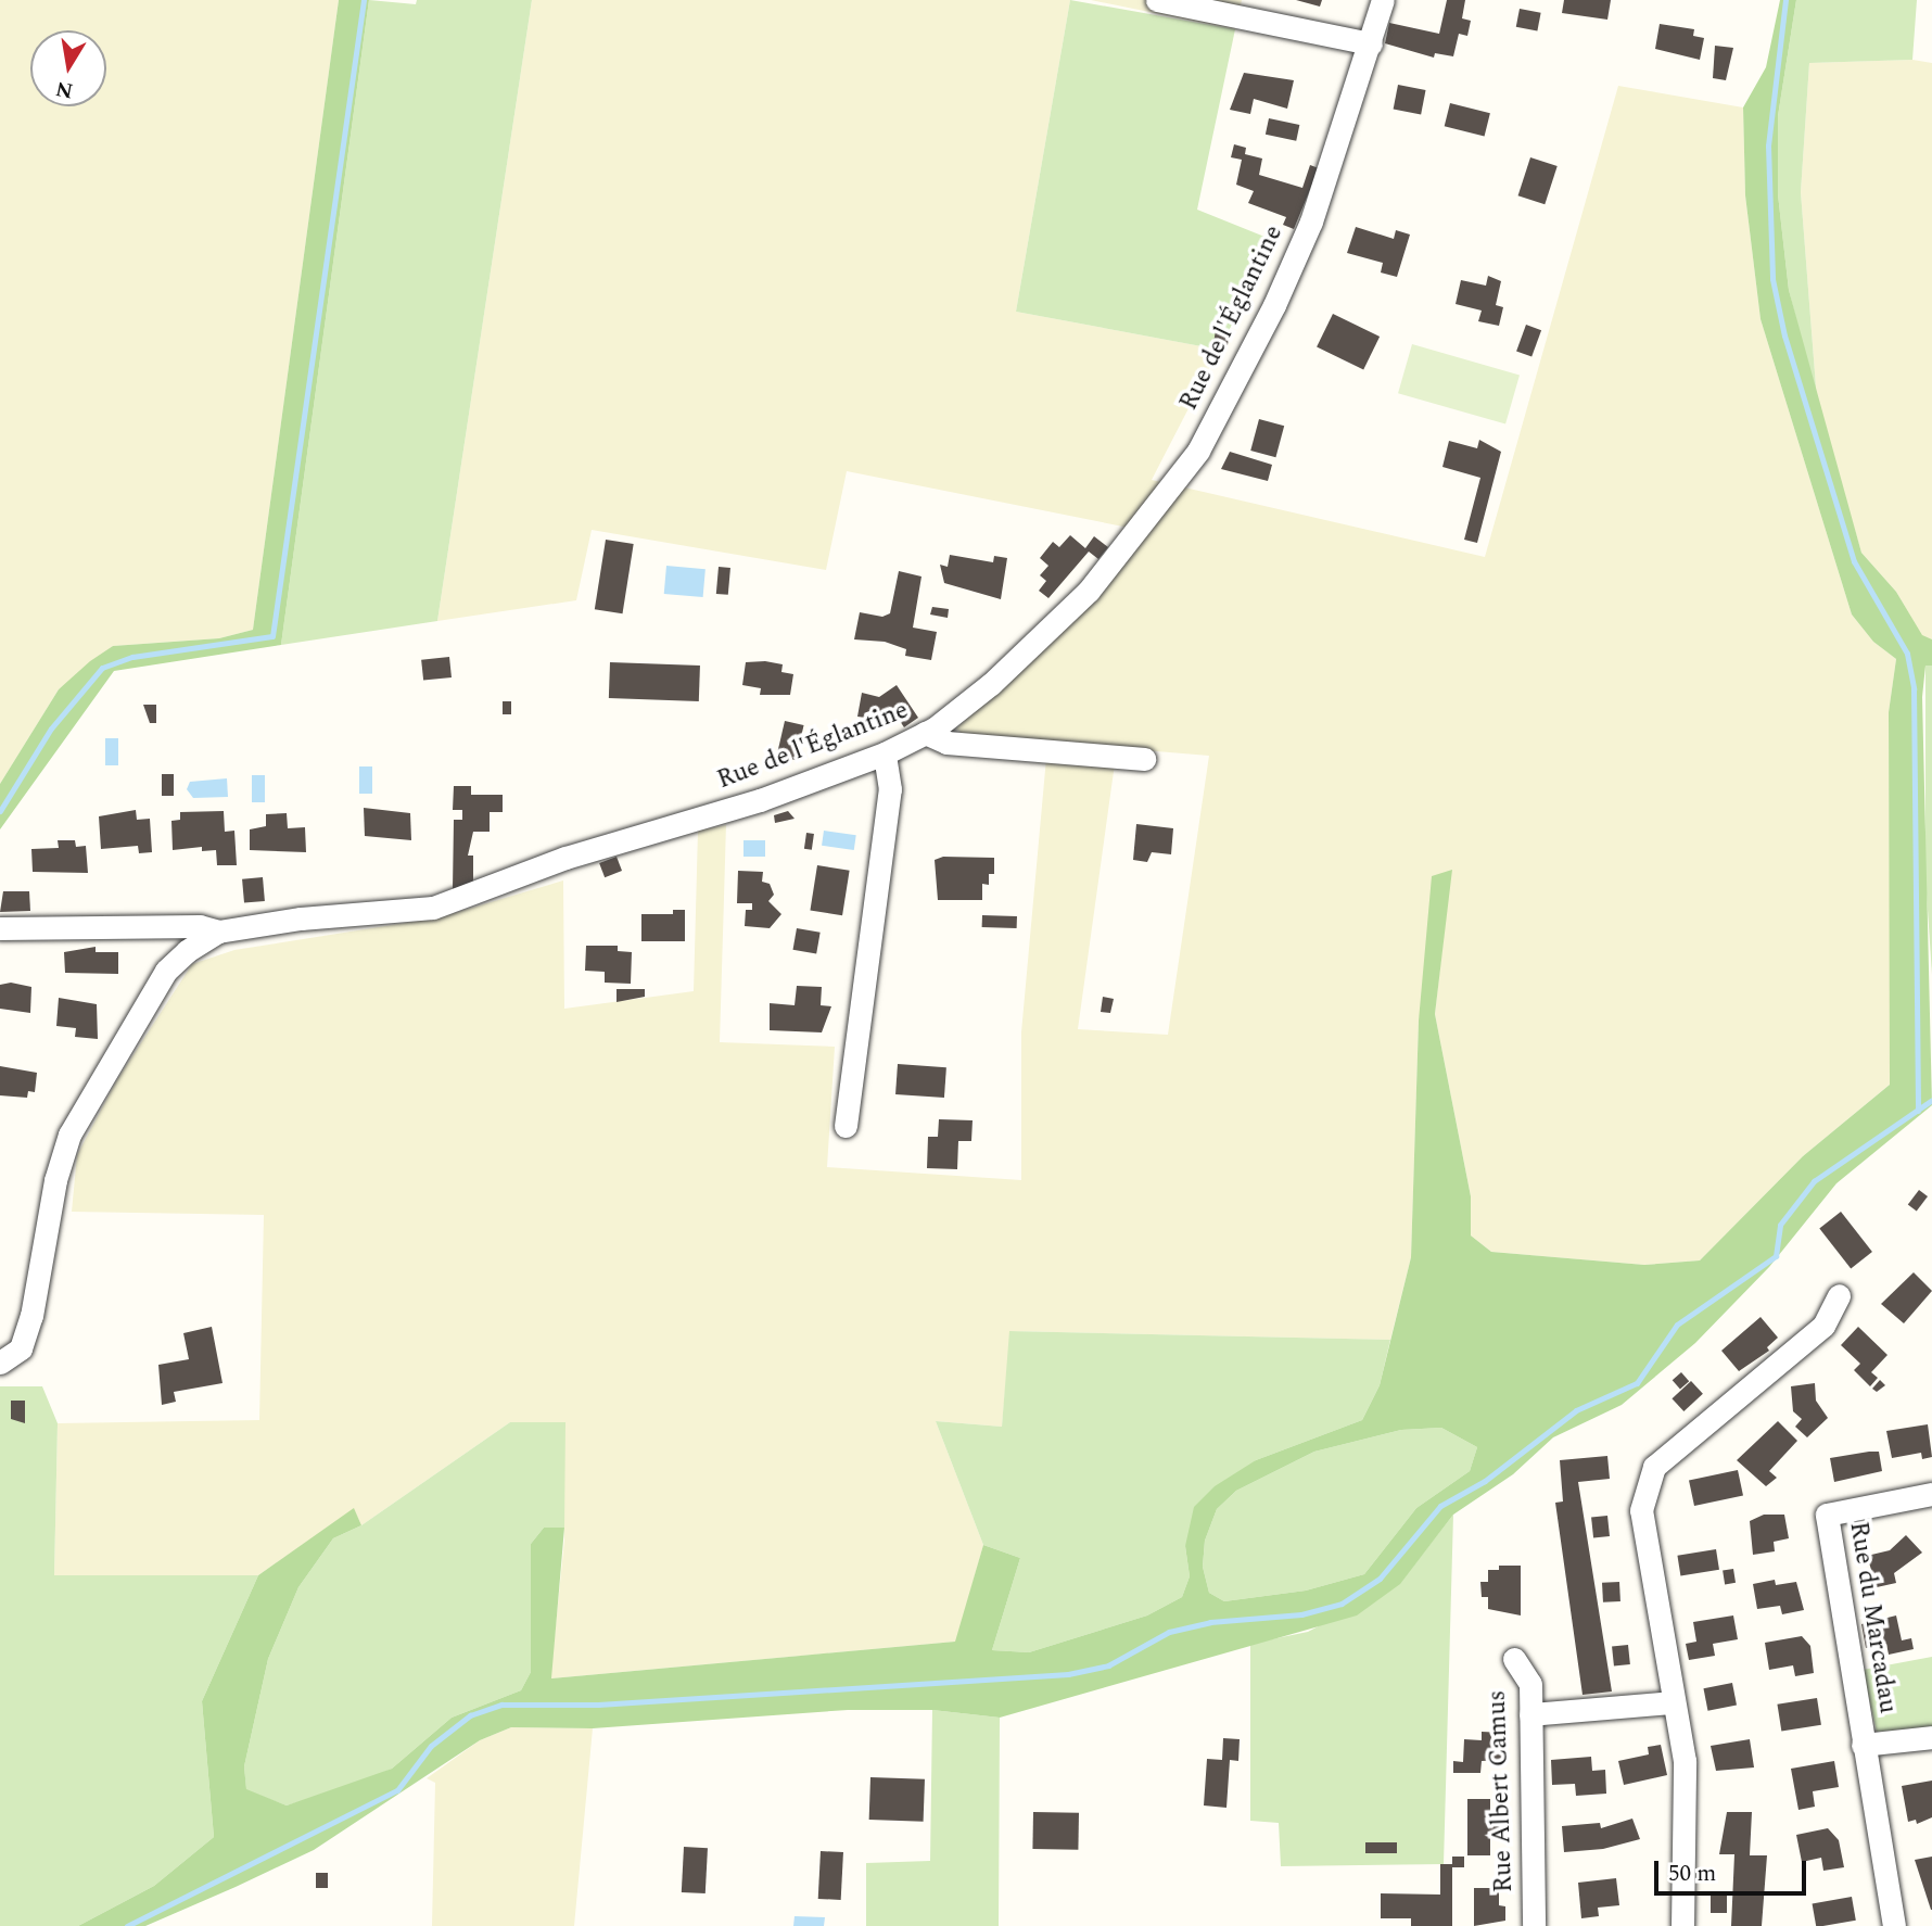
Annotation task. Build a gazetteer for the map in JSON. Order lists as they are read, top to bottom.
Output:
{
  "streets": {
    "street": ["Rue de l'Églantine", "Rue du Marcadau", "Rue Albert Camus"]
  },
  "scale_bar": "50 m",
  "north": "bottom"
}
